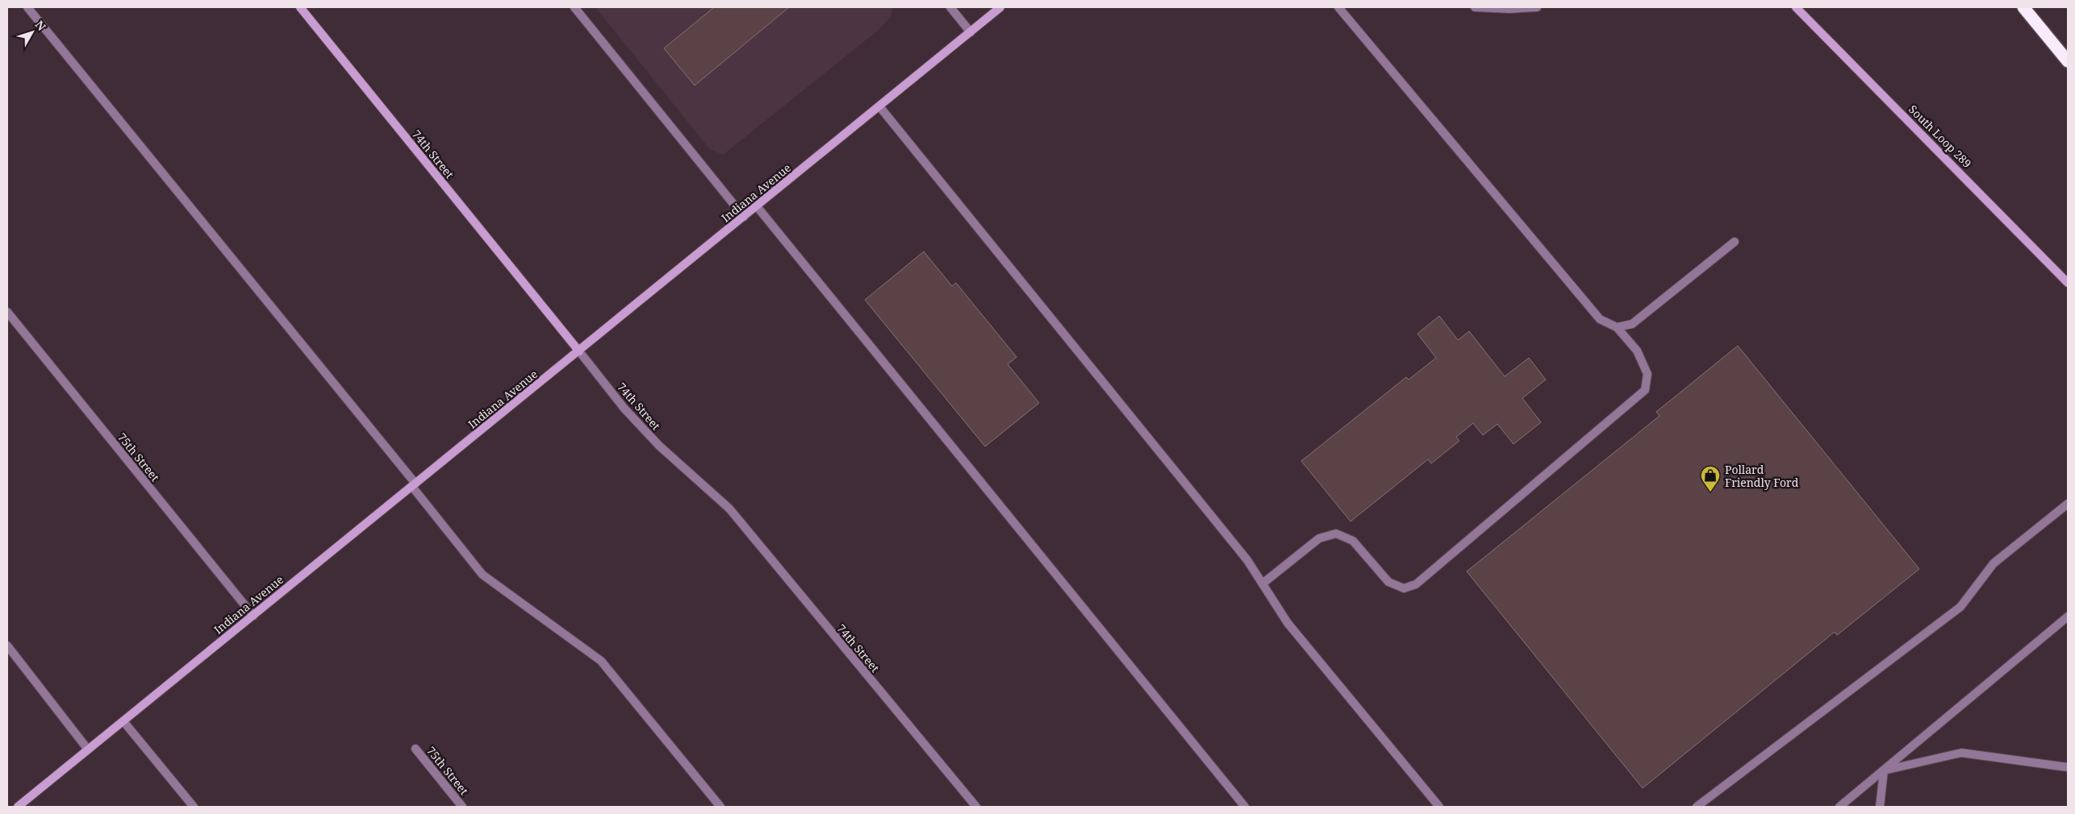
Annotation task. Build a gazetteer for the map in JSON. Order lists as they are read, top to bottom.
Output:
{
  "streets": {
    "main road": ["South Loop 289", "74th Street", "Indiana Avenue"],
    "street": ["75th Street"]
  },
  "crossings": [
    ["74th Street", "Indiana Avenue"],
    ["Indiana Avenue", "75th Street"]
  ],
  "places": {
    "shop": ["Pollard Friendly Ford"]
  },
  "north": "top right"
}
